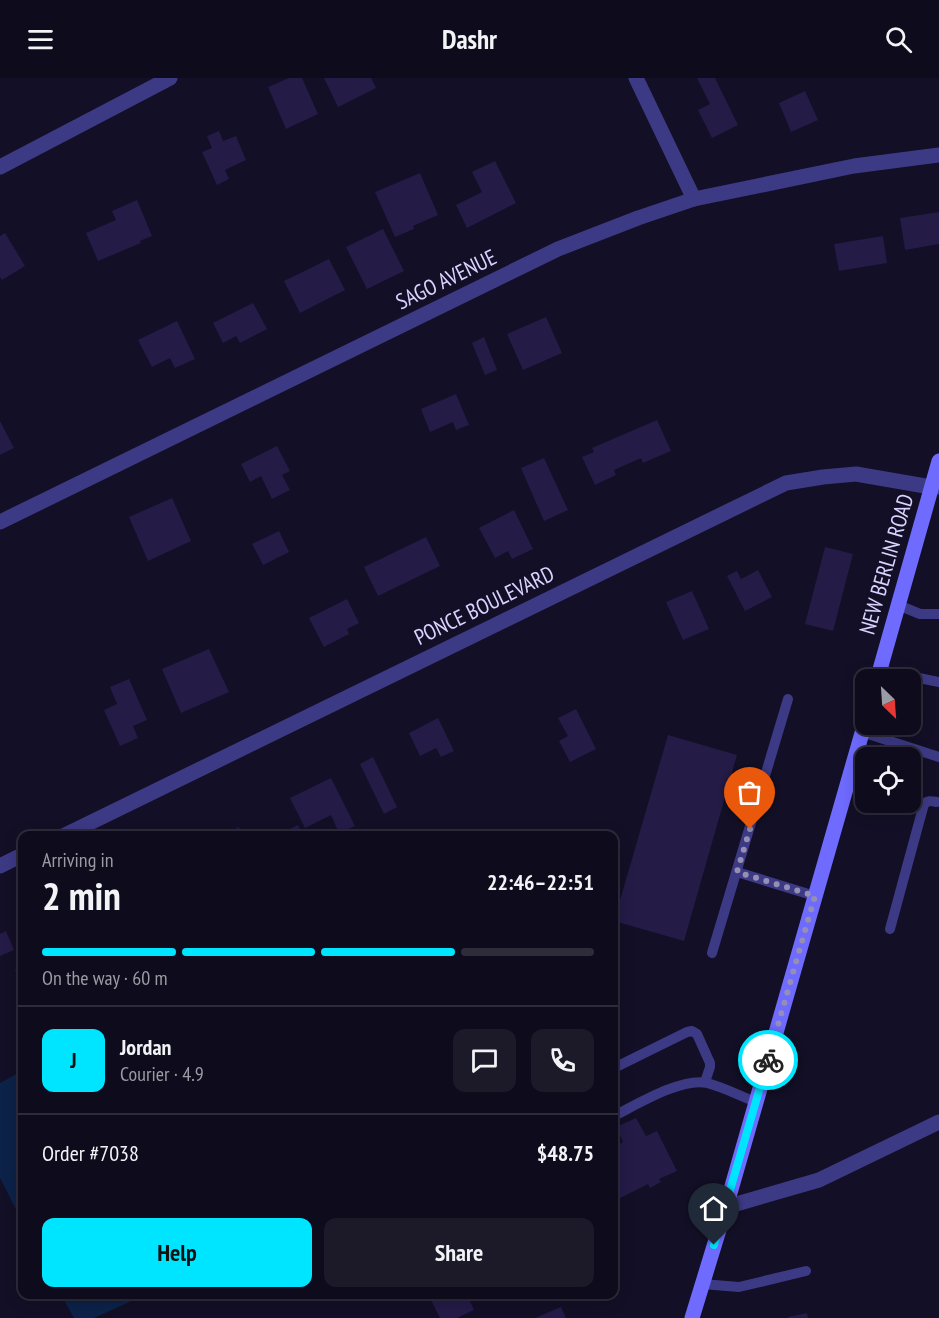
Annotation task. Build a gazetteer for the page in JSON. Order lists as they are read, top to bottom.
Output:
{
  "streets": {
    "street": ["SAGO AVENUE", "NEW BERLIN ROAD", "PONCE BOULEVARD"]
  },
  "crossings": [
    ["NEW BERLIN ROAD", "PONCE BOULEVARD"]
  ],
  "north": "bottom right",
  "page": {
    "header": "Dashr",
    "heading": ["2 min", "Arriving in", "22:46–22:51"],
    "panel": [
      "Jordan",
      "Courier · 4.9",
      "Order #7038",
      "$48.75"
    ],
    "bar": "On the way · 60 m",
    "round": "J",
    "buttons": ["Help", "Share"]
  }
}
